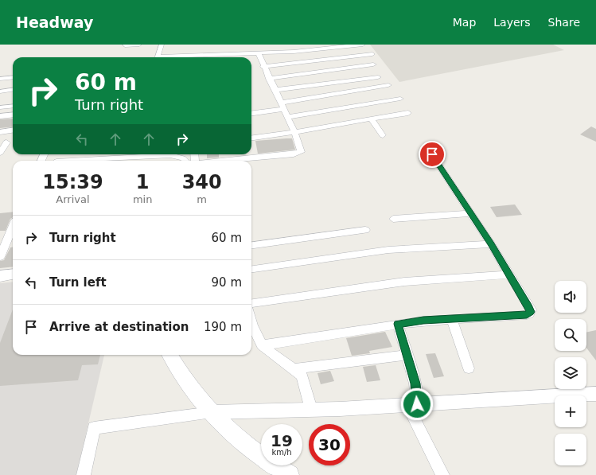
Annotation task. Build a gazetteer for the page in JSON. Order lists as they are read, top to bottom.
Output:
{
  "page": {
    "header": "Headway",
    "nav": ["Map", "Layers", "Share"],
    "turn": ["60 m", "Turn right"],
    "eta": [
      "15:39",
      "Arrival",
      "1",
      "min",
      "340",
      "m"
    ],
    "list": [
      {
        "name": "Turn right",
        "value": "60 m"
      },
      {
        "name": "Turn left",
        "value": "90 m"
      },
      {
        "name": "Arrive at destination",
        "value": "190 m"
      }
    ],
    "map_buttons": ["+", "−"],
    "speed": "19 km/h",
    "limit": "30"
  }
}
